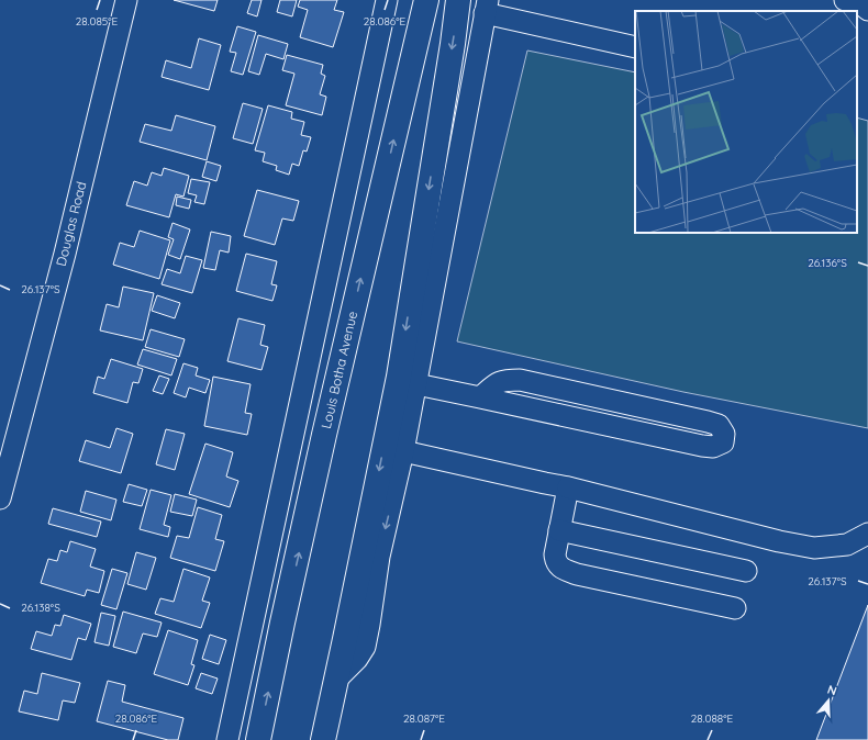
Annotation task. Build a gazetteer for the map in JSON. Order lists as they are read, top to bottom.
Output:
{
  "streets": {
    "main road": ["Louis Botha Avenue"],
    "street": ["Douglas Road"]
  },
  "north": "top",
  "coordinates": [
    "28.085°E",
    "28.086°E",
    "26.136°S",
    "26.137°S",
    "26.138°S",
    "28.087°E",
    "28.088°E"
  ]
}
